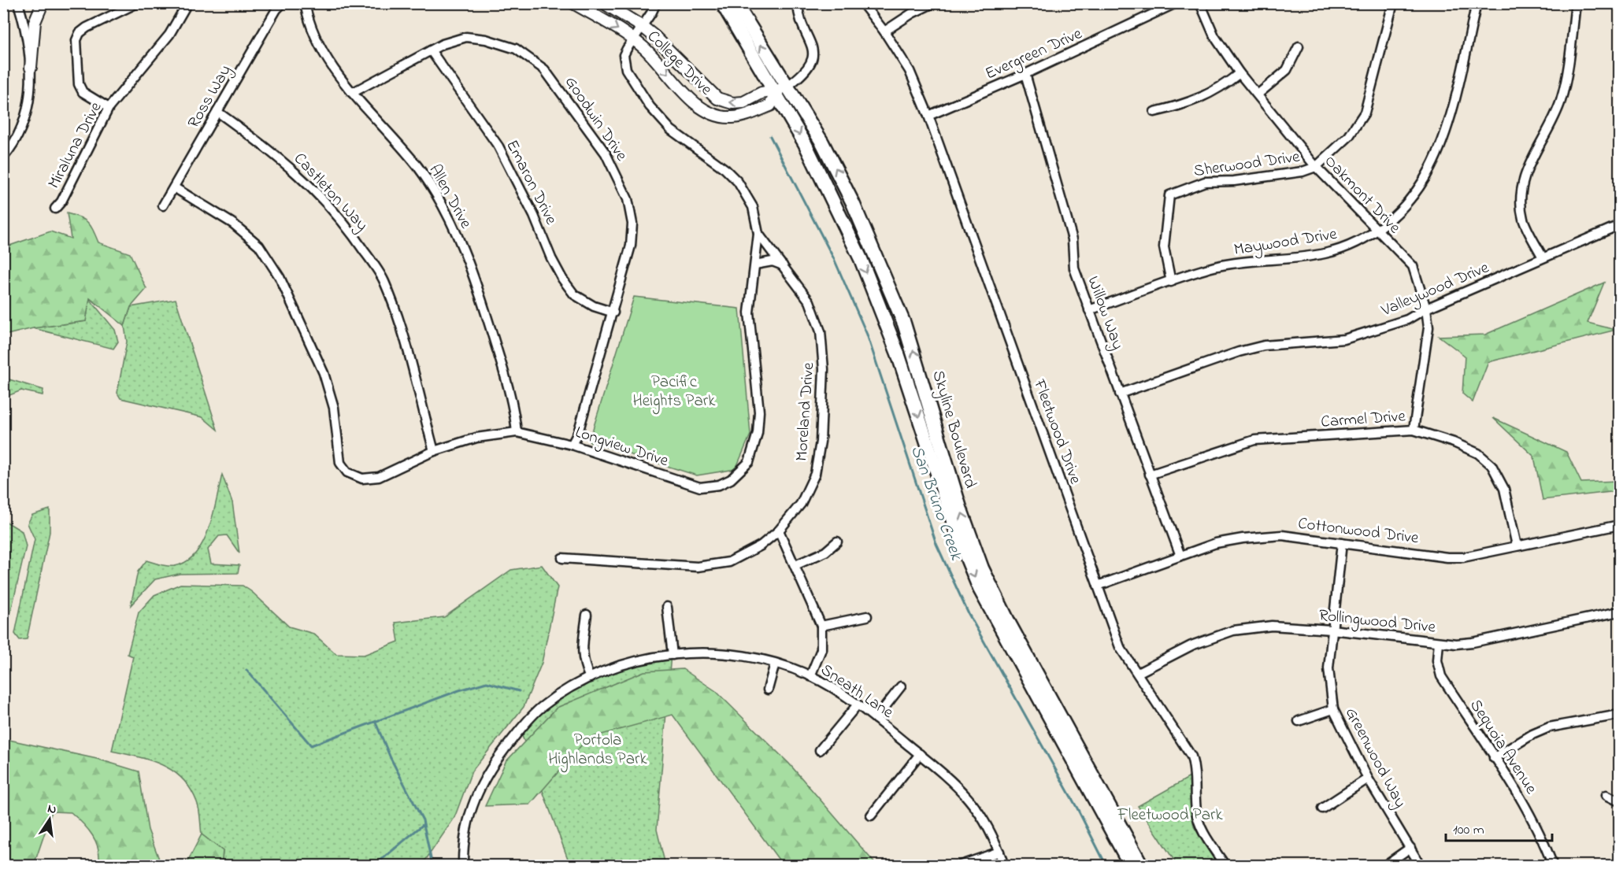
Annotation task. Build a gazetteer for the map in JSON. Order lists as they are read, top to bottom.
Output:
{
  "streets": {
    "main road": ["Skyline Boulevard"],
    "street": [
      "Evergreen Drive",
      "College Drive",
      "Ross Way",
      "Goodwin Drive",
      "Miraluna Drive",
      "Sherwood Drive",
      "Emaron Drive",
      "Castleton Way",
      "Oakmont Drive",
      "Allen Drive",
      "Maywood Drive",
      "Valleywood Drive",
      "Willow Way",
      "Moreland Drive",
      "Carmel Drive",
      "Fleetwood Drive",
      "Longview Drive",
      "Cottonwood Drive",
      "Rollingwood Drive",
      "Sneath Lane",
      "Sequoia Avenue",
      "Greenwood Way"
    ]
  },
  "crossings": [
    ["Evergreen Drive", "Willow Way"],
    ["Evergreen Drive", "Fleetwood Drive"],
    ["College Drive", "Skyline Boulevard"],
    ["College Drive", "Longview Drive"],
    ["Ross Way", "Castleton Way"],
    ["Ross Way", "Longview Drive"],
    ["Goodwin Drive", "Emaron Drive"],
    ["Goodwin Drive", "Allen Drive"],
    ["Goodwin Drive", "Longview Drive"],
    ["Sherwood Drive", "Oakmont Drive"],
    ["Sherwood Drive", "Maywood Drive"],
    ["Castleton Way", "Longview Drive"],
    ["Oakmont Drive", "Maywood Drive"],
    ["Oakmont Drive", "Valleywood Drive"],
    ["Oakmont Drive", "Carmel Drive"],
    ["Allen Drive", "Longview Drive"],
    ["Maywood Drive", "Willow Way"],
    ["Valleywood Drive", "Willow Way"],
    ["Willow Way", "Carmel Drive"],
    ["Willow Way", "Cottonwood Drive"],
    ["Moreland Drive", "Longview Drive"],
    ["Carmel Drive", "Cottonwood Drive"],
    ["Fleetwood Drive", "Cottonwood Drive"],
    ["Fleetwood Drive", "Rollingwood Drive"],
    ["Cottonwood Drive", "Greenwood Way"],
    ["Rollingwood Drive", "Sequoia Avenue"],
    ["Rollingwood Drive", "Greenwood Way"]
  ],
  "water": ["San Bruno Creek"],
  "parks": ["Pacific Heights Park", "Portola Highlands Park", "Fleetwood Park"],
  "scale_bar": "100 m",
  "north": "top"
}
